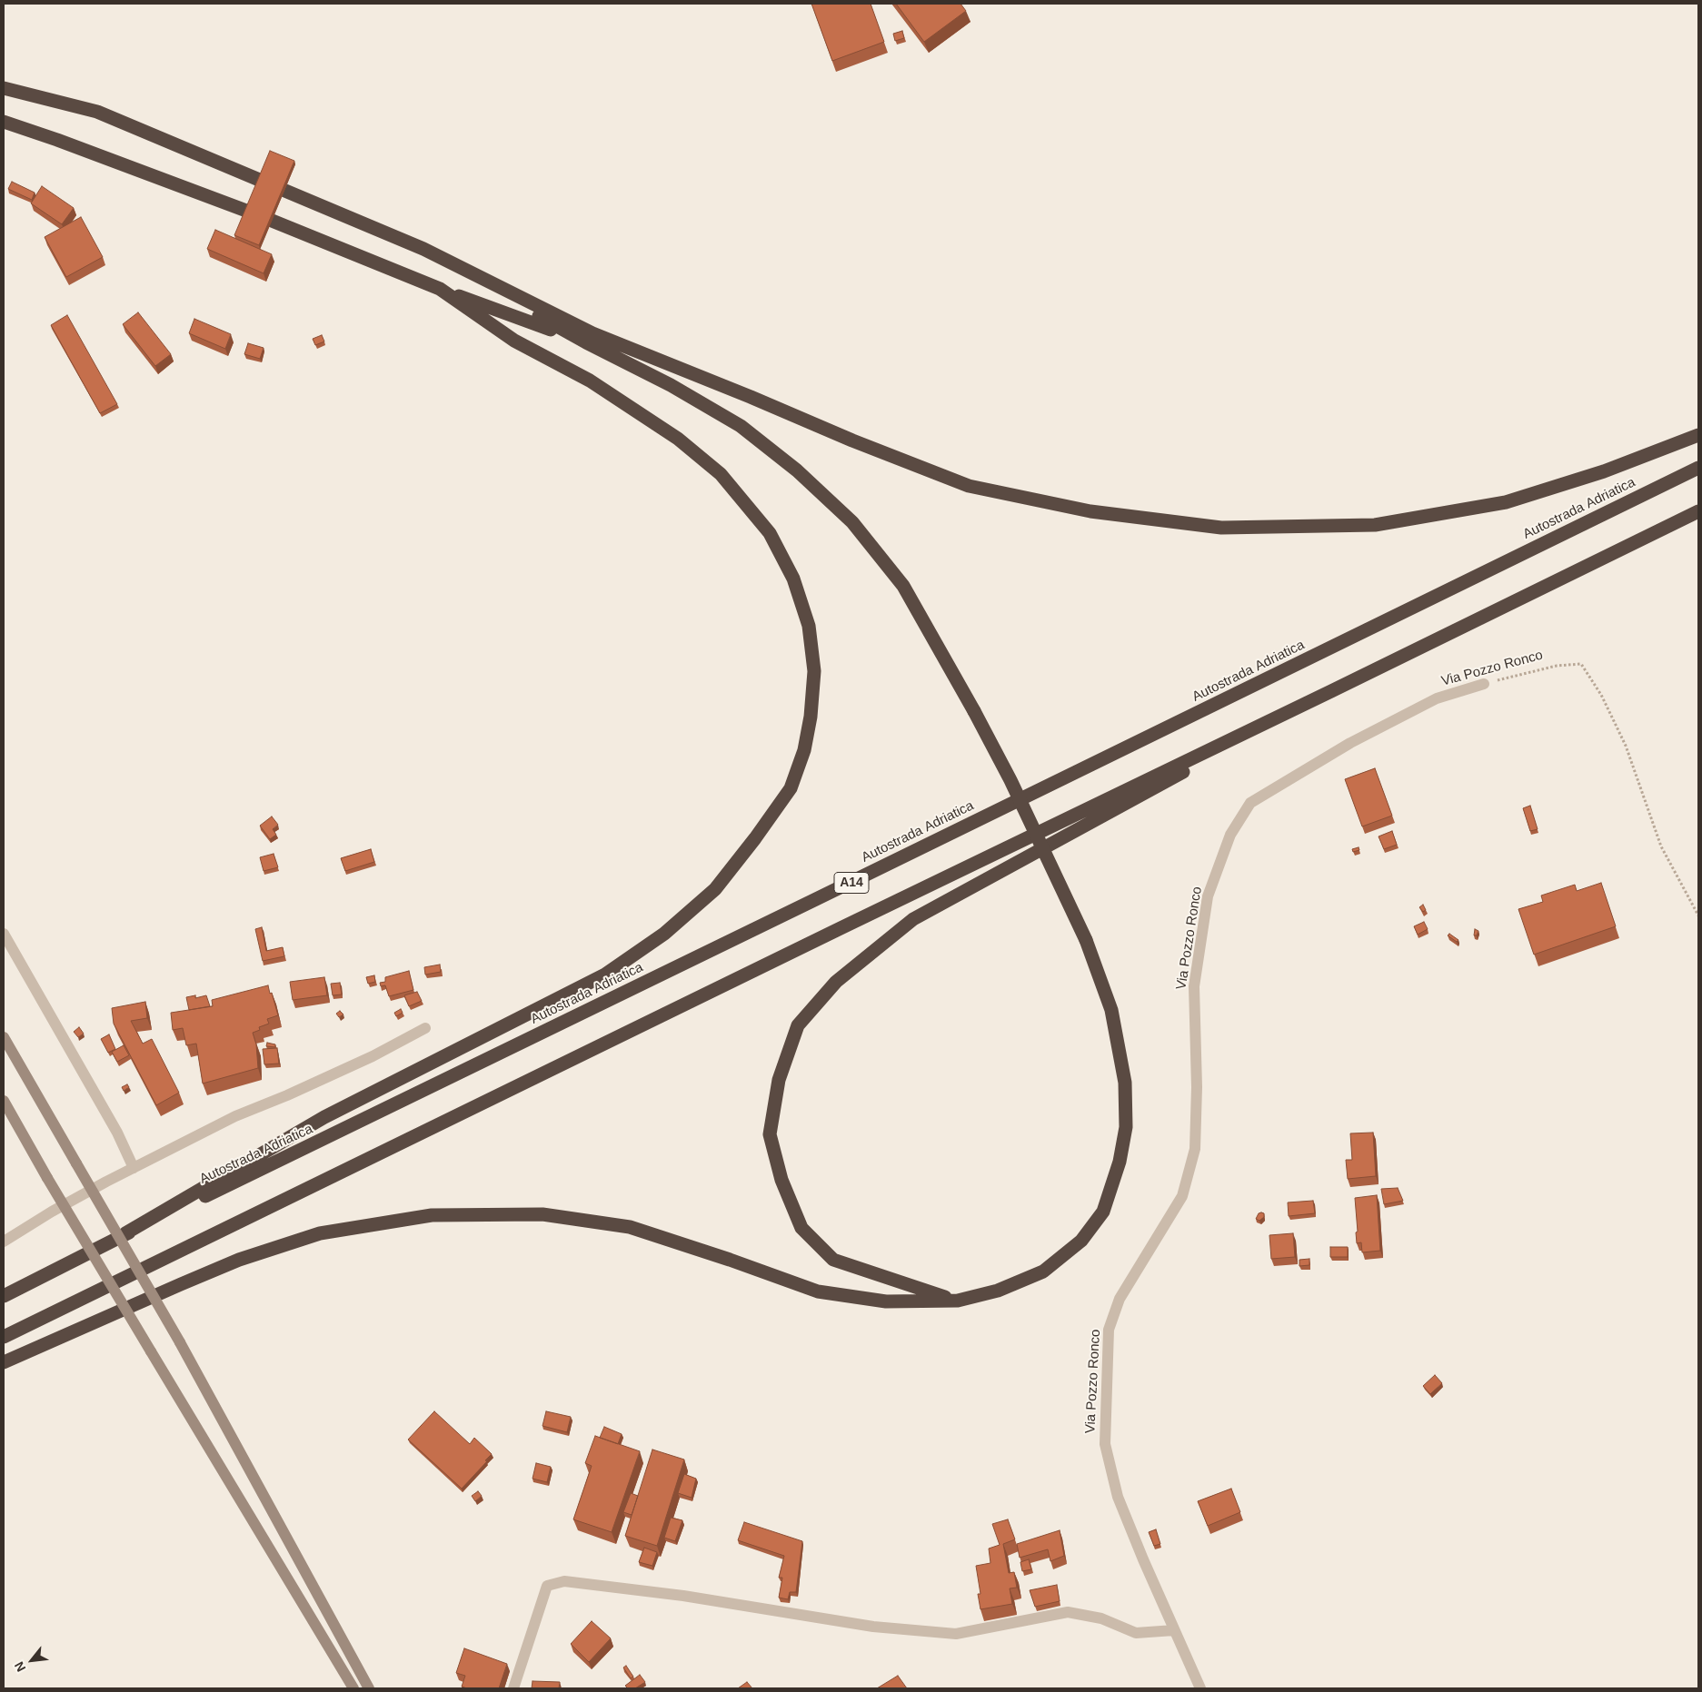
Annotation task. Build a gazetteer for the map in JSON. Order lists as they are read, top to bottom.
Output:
{
  "streets": {
    "highway": ["Autostrada Adriatica", "A14"],
    "street": ["Via Pozzo Ronco"]
  },
  "north": "bottom left"
}
